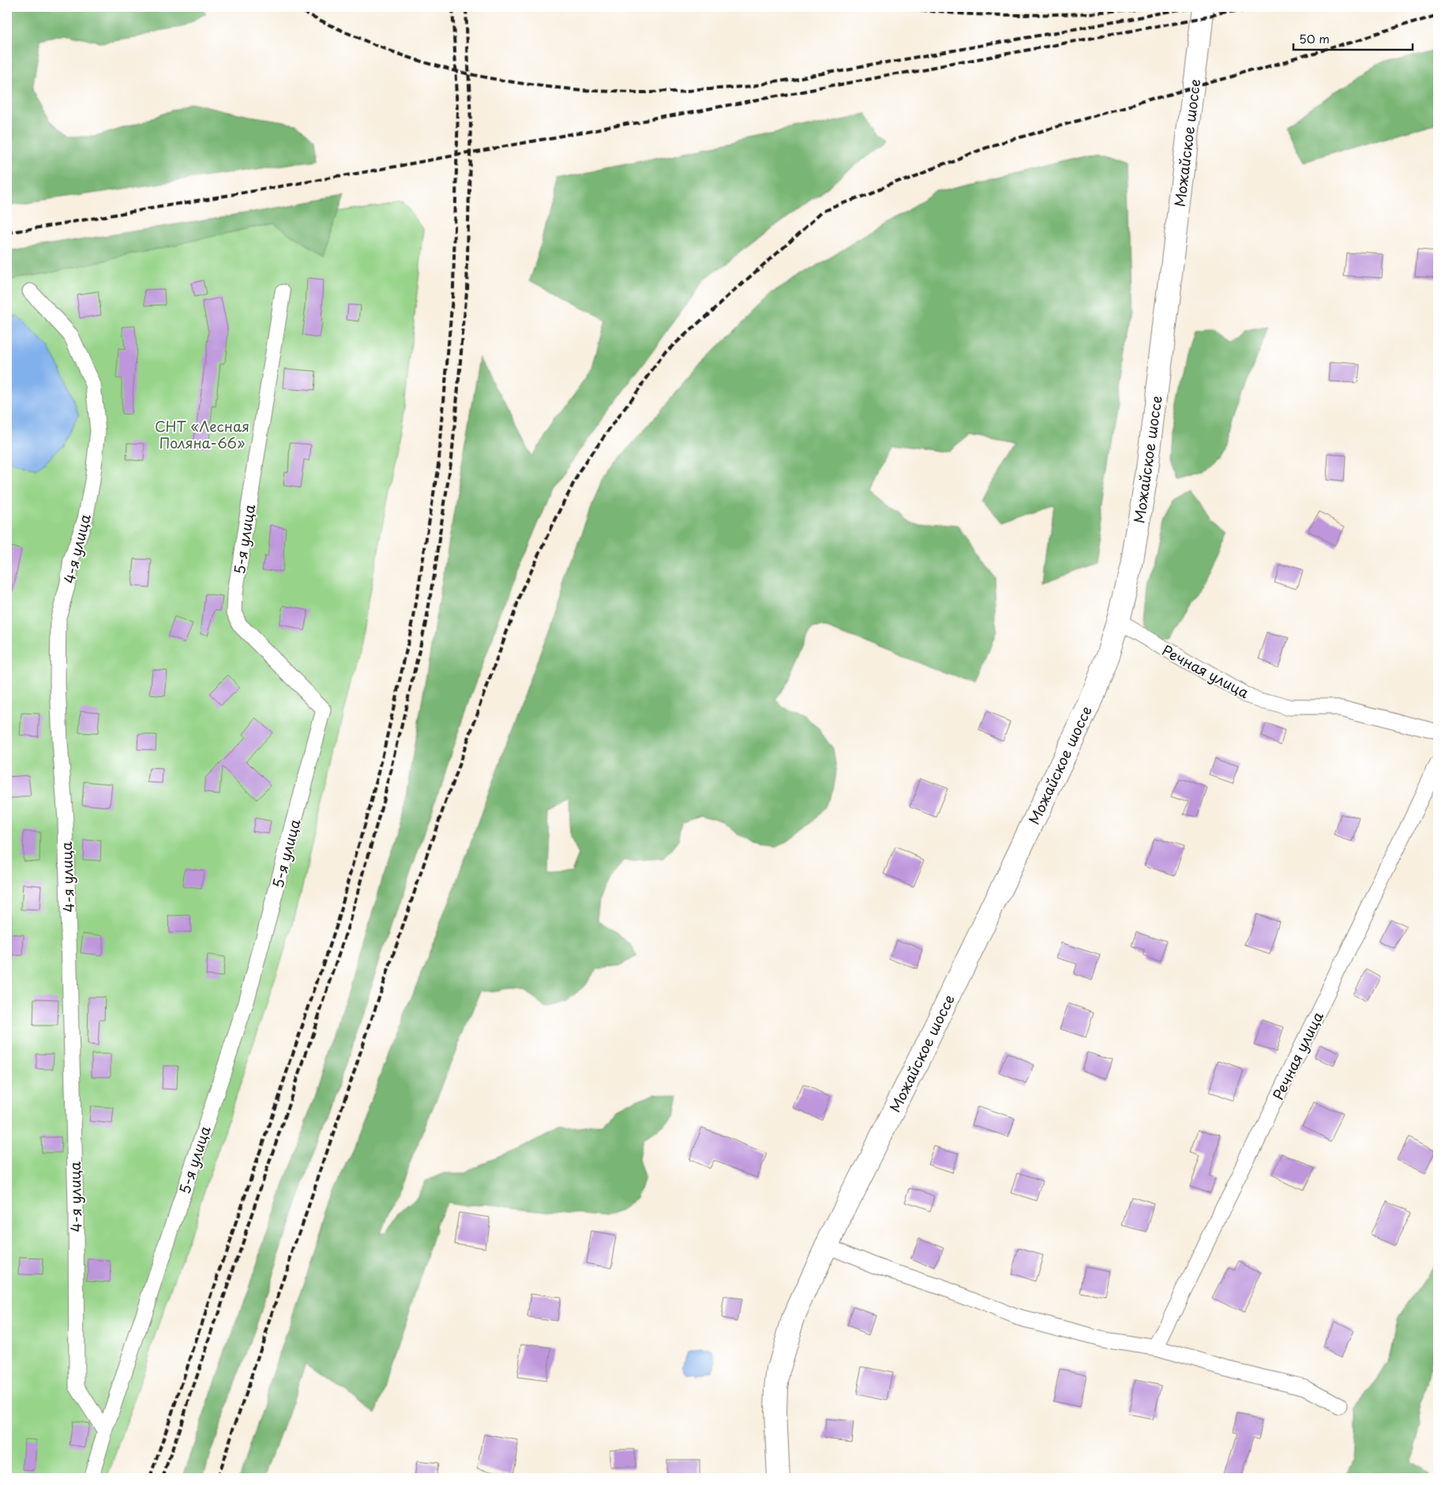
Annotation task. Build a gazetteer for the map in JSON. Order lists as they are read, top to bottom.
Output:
{
  "streets": {
    "main road": ["Можайское шоссе"],
    "street": ["5-я улица", "4-я улица", "Речная улица"]
  },
  "crossings": [
    ["Можайское шоссе", "Речная улица"],
    ["5-я улица", "4-я улица"]
  ],
  "parks": ["СНТ «Лесная Поляна-66»"],
  "scale_bar": "50 m"
}
